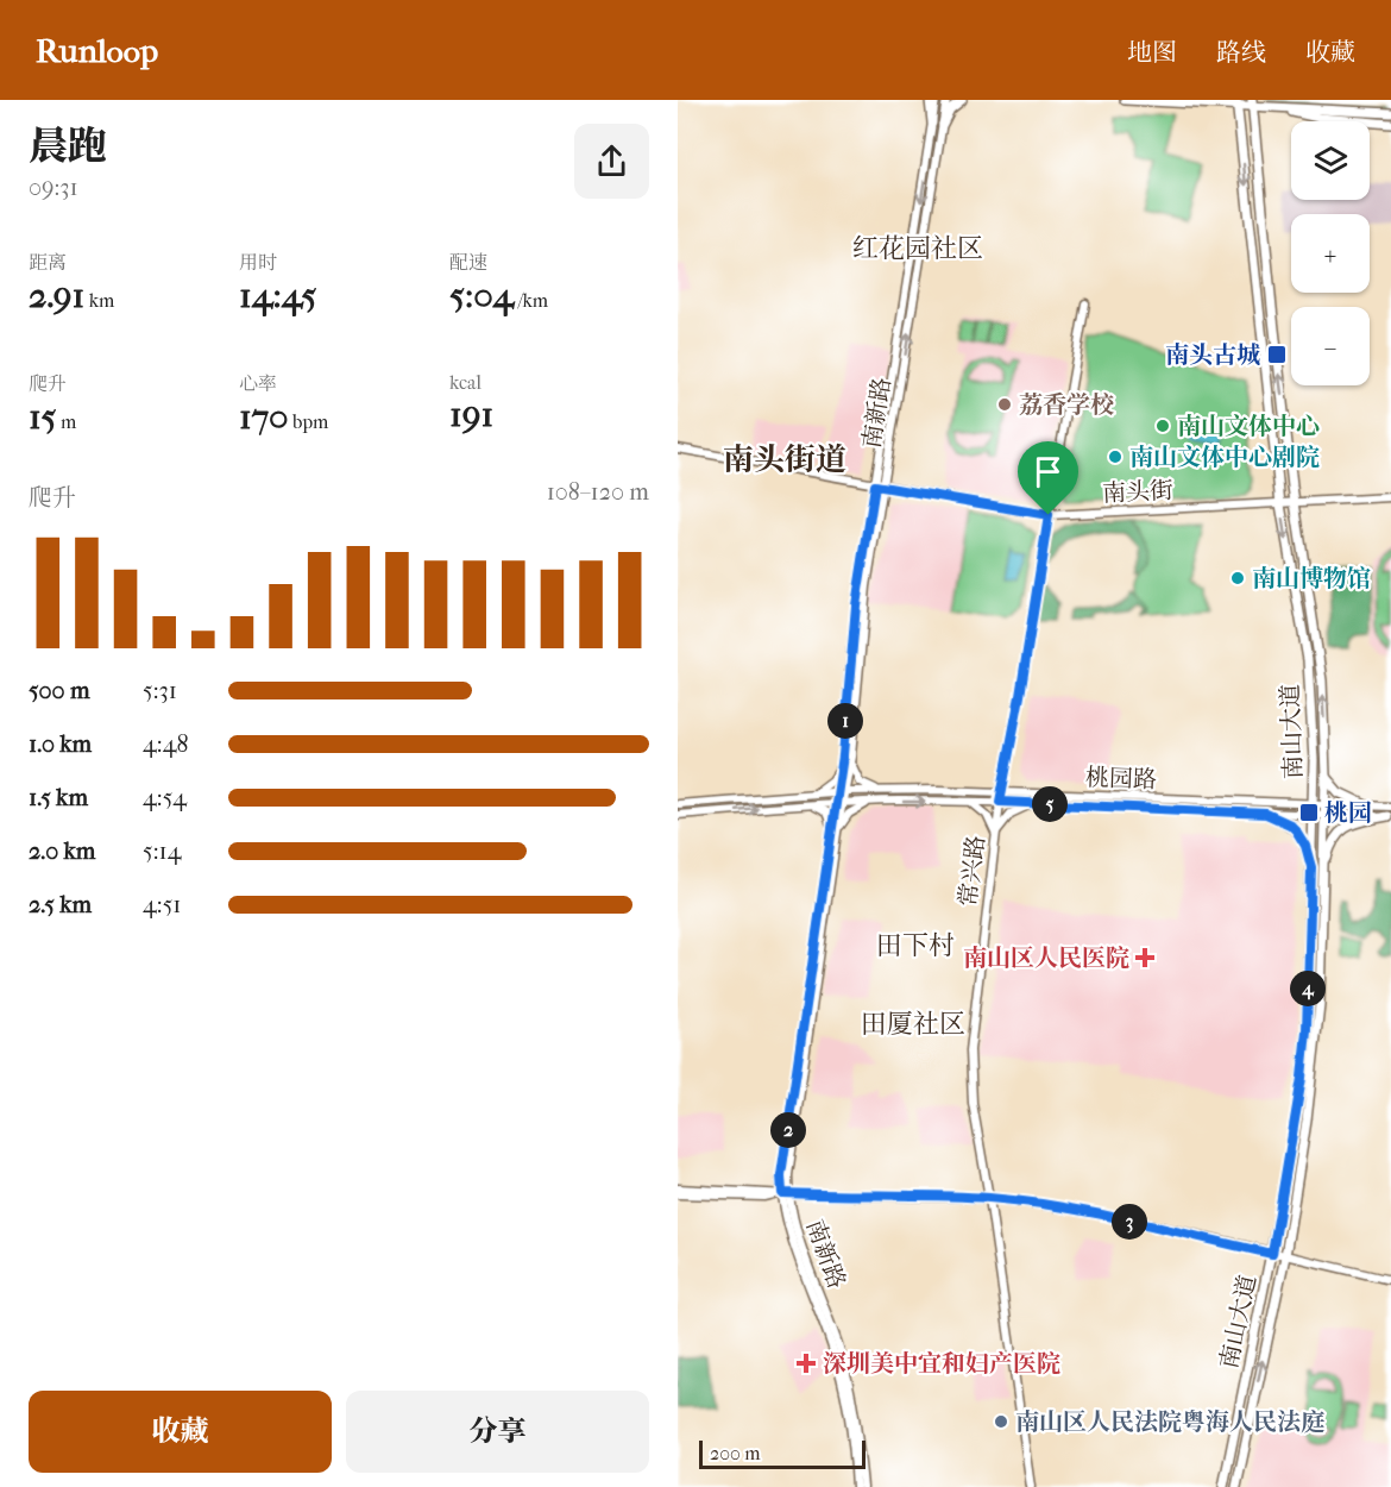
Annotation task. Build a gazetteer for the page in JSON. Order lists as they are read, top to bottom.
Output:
{
  "streets": {
    "main road": [
      "南新路",
      "南头街",
      "南山大道",
      "桃园路",
      "常兴路"
    ]
  },
  "crossings": [
    ["南新路", "南头街"],
    ["南新路", "桃园路"],
    ["南头街", "南山大道"],
    ["南头街", "常兴路"],
    ["南山大道", "桃园路"],
    ["桃园路", "常兴路"]
  ],
  "districts": [
    "红花园社区",
    "南头街道",
    "田下村",
    "田厦社区"
  ],
  "places": {
    "transit": ["南头古城", "桃园"],
    "other": [
      "荔香学校",
      "南山文体中心",
      "南山文体中心剧院",
      "南山博物馆",
      "南山区人民法院粤海人民法庭"
    ],
    "health": ["南山区人民医院", "深圳美中宜和妇产医院"]
  },
  "scale_bar": "200 m",
  "page": {
    "header": "Runloop",
    "nav": ["地图", "路线", "收藏"],
    "heading": ["晨跑", "09:31"],
    "map_buttons": ["+", "−"],
    "stats": [
      ["距离", "2.91 km"],
      ["用时", "14:45"],
      ["配速", "5:04 /km"],
      ["爬升", "15 m"],
      ["心率", "170 bpm"],
      ["kcal", "191"]
    ],
    "chart": ["爬升", "108–120 m"],
    "list": [
      {
        "name": "500 m",
        "note": "5:31"
      },
      {
        "name": "1.0 km",
        "note": "4:48"
      },
      {
        "name": "1.5 km",
        "note": "4:54"
      },
      {
        "name": "2.0 km",
        "note": "5:14"
      },
      {
        "name": "2.5 km",
        "note": "4:51"
      }
    ],
    "pins": [
      "1",
      "5",
      "4",
      "2",
      "3"
    ],
    "buttons": ["收藏", "分享"],
    "scale": "200 m"
  }
}
